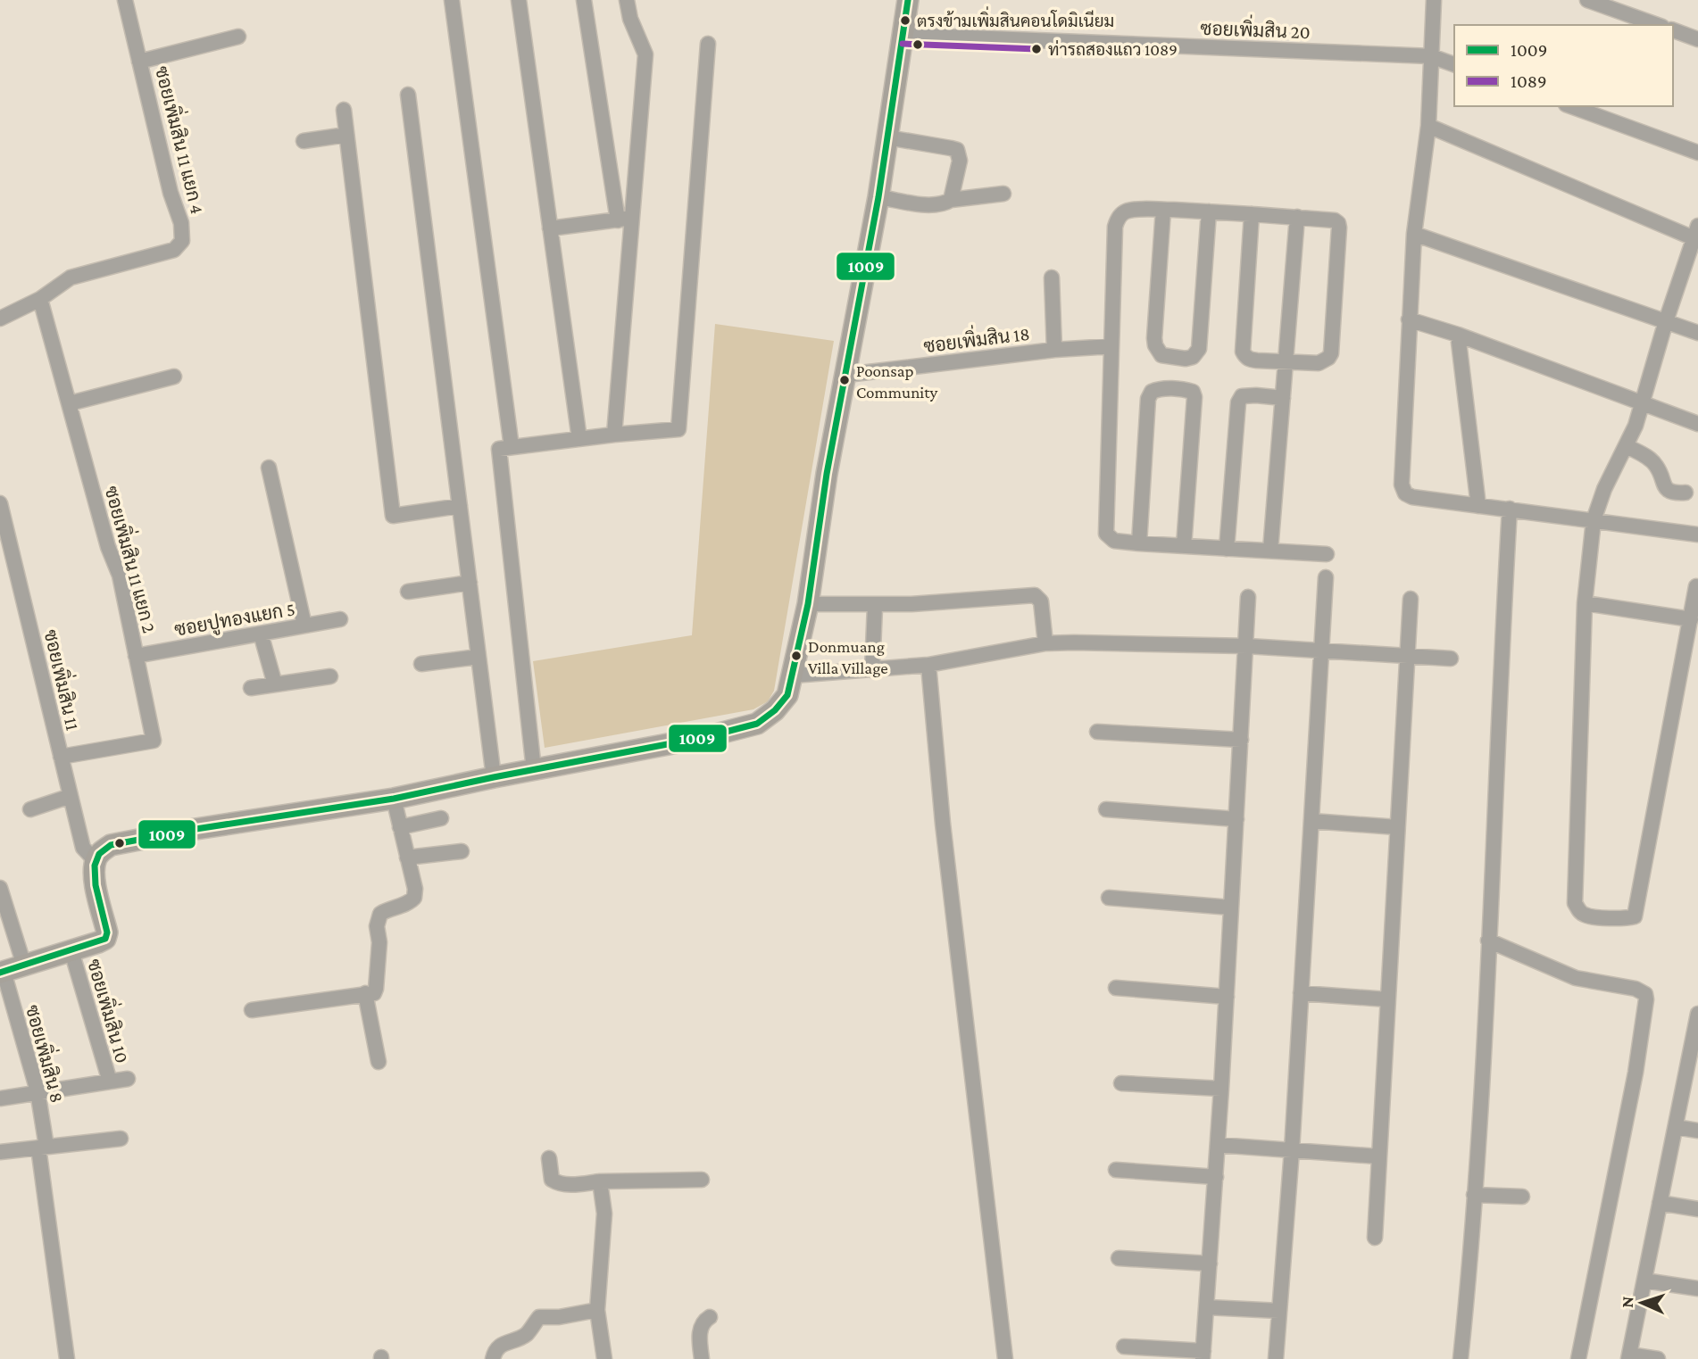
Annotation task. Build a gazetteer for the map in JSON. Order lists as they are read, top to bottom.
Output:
{
  "streets": {
    "street": [
      "ซอยเพิ่มสิน 20",
      "ซอยเพิ่มสิน 11 แยก 4",
      "ซอยเพิ่มสิน 18",
      "ซอยเพิ่มสิน 11 แยก 2",
      "ซอยปูทองแยก 5",
      "ซอยเพิ่มสิน 11",
      "ซอยเพิ่มสิน 10",
      "ซอยเพิ่มสิน 8"
    ]
  },
  "crossings": [
    ["ซอยเพิ่มสิน 11 แยก 4", "ซอยเพิ่มสิน 11 แยก 2"],
    ["ซอยเพิ่มสิน 11 แยก 2", "ซอยปูทองแยก 5"],
    ["ซอยเพิ่มสิน 11 แยก 2", "ซอยเพิ่มสิน 11"]
  ],
  "places": [
    "ตรงข้ามเพิ่มสินคอนโดมิเนียม",
    "ท่ารถสองแถว 1089",
    "Poonsap Community",
    "Donmuang Villa Village"
  ],
  "lines": ["transit line 1009", "transit line 1089"],
  "legend": ["1009", "1089"],
  "north": "left"
}
